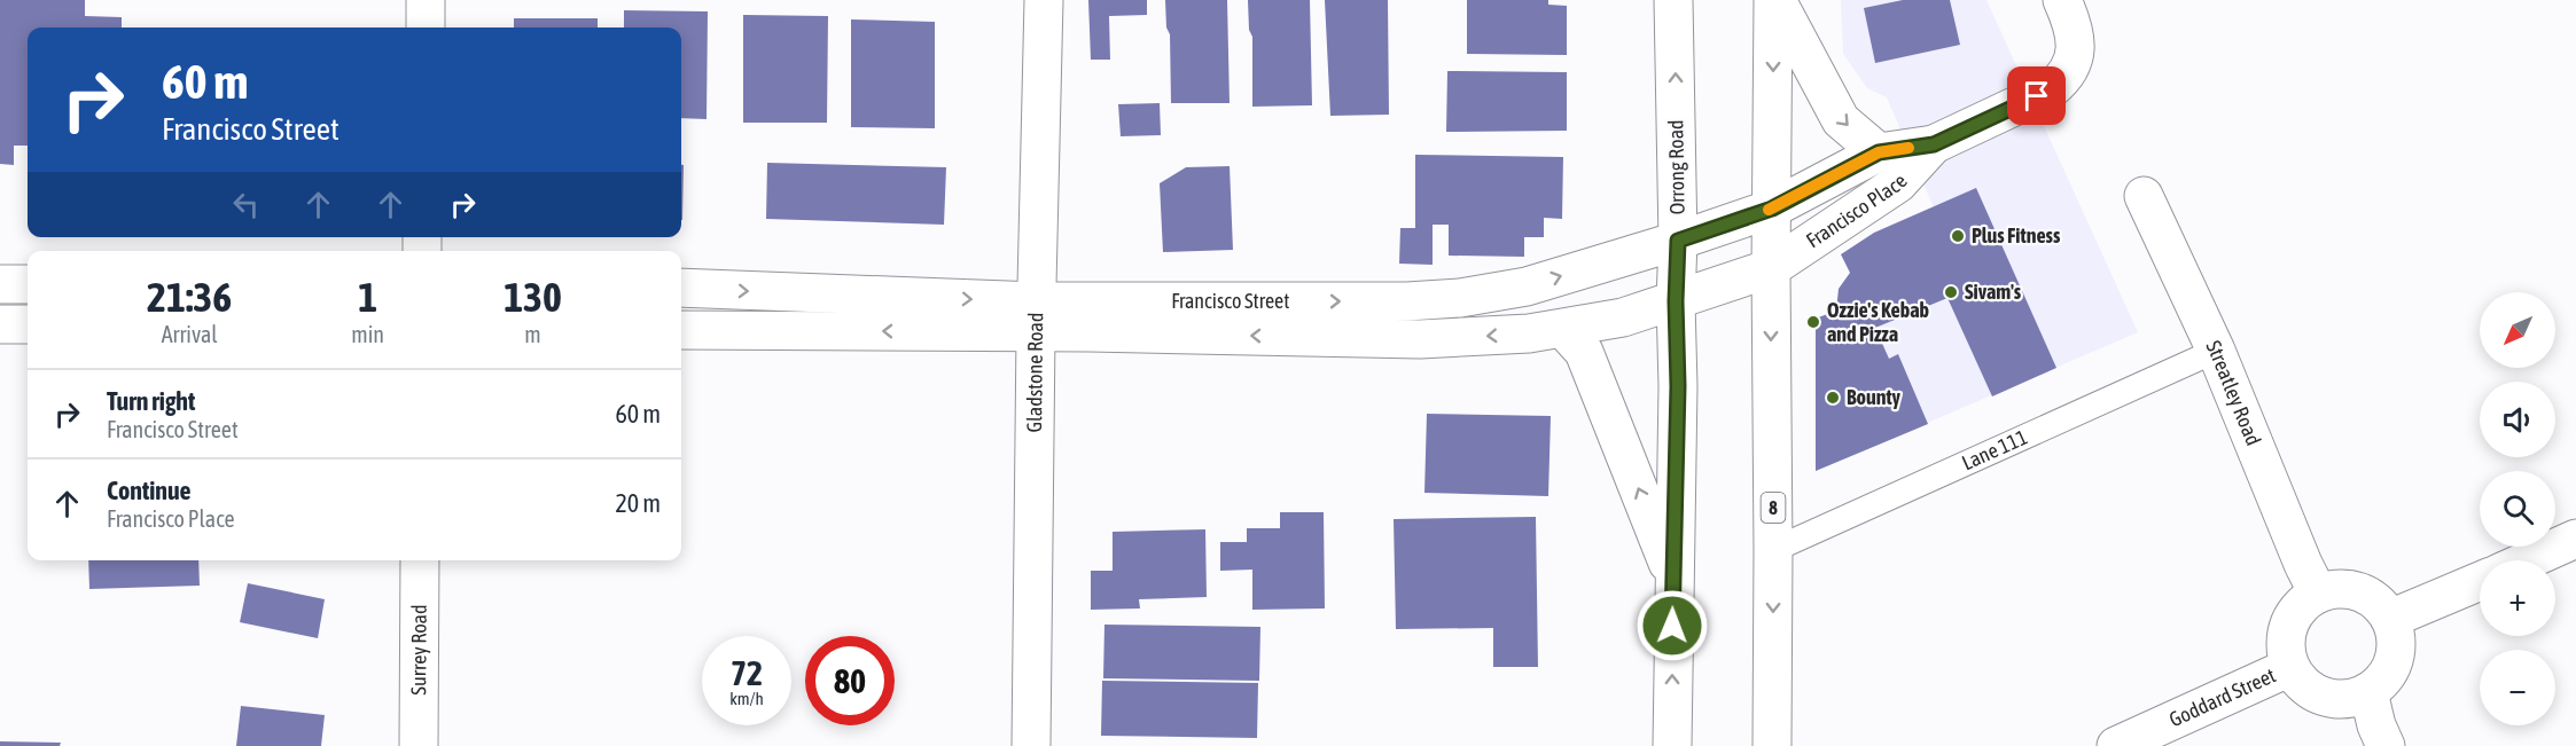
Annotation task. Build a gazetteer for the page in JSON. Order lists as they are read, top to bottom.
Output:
{
  "streets": {
    "main road": [
      "Orrong Road",
      "Francisco Place",
      "Francisco Street",
      "Gladstone Road",
      "Streatley Road",
      "8",
      "Surrey Road",
      "Goddard Street"
    ],
    "lane": ["Lane 111"]
  },
  "crossings": [
    ["Orrong Road", "Francisco Street"],
    ["Francisco Place", "Francisco Street"],
    ["Francisco Place", "8"],
    ["Francisco Street", "Gladstone Road"],
    ["Francisco Street", "8"],
    ["Streatley Road", "Lane 111"],
    ["Streatley Road", "Goddard Street"],
    ["Lane 111", "8"]
  ],
  "places": [
    "Plus Fitness",
    "Sivam's",
    "Ozzie's Kebab and Pizza",
    "Bounty"
  ],
  "north": "bottom left",
  "page": {
    "turn": ["60 m", "Francisco Street"],
    "eta": [
      "21:36",
      "Arrival",
      "1",
      "min",
      "130",
      "m"
    ],
    "map_buttons": ["+", "−"],
    "list": [
      {
        "name": "Turn right",
        "note": "Francisco Street",
        "value": "60 m"
      },
      {
        "name": "Continue",
        "note": "Francisco Place",
        "value": "20 m"
      }
    ],
    "speed": "72 km/h",
    "limit": "80"
  }
}
